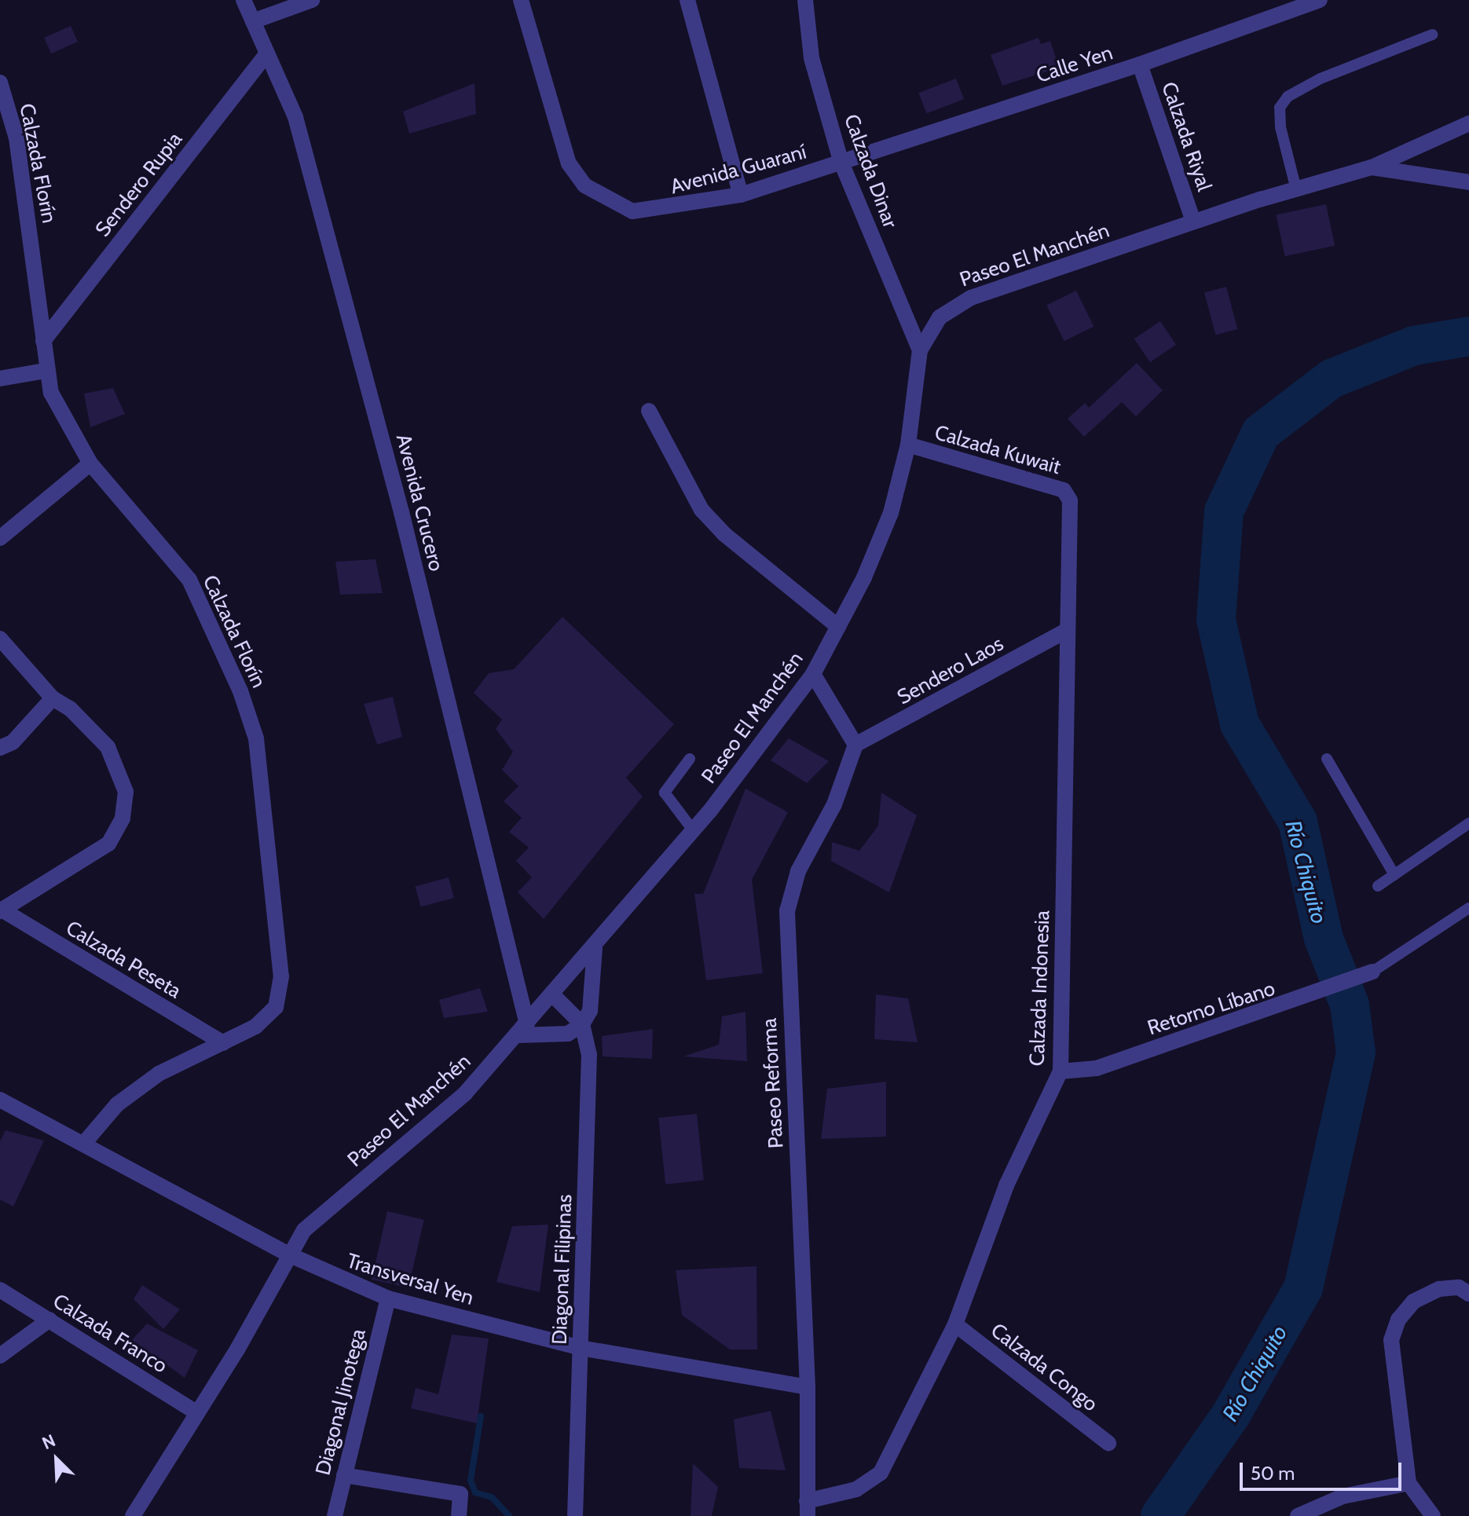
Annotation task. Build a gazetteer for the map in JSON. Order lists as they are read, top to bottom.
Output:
{
  "streets": {
    "street": [
      "Calle Yen",
      "Calzada Riyal",
      "Calzada Florín",
      "Avenida Guaraní",
      "Calzada Dinar",
      "Sendero Rupia",
      "Paseo El Manchén",
      "Calzada Kuwait",
      "Avenida Crucero",
      "Sendero Laos",
      "Calzada Peseta",
      "Calzada Indonesia",
      "Retorno Líbano",
      "Paseo Reforma",
      "Diagonal Filipinas",
      "Transversal Yen",
      "Calzada Franco",
      "Calzada Congo",
      "Diagonal Jinotega"
    ]
  },
  "crossings": [
    ["Calle Yen", "Calzada Riyal"],
    ["Calle Yen", "Avenida Guaraní"],
    ["Calle Yen", "Calzada Dinar"],
    ["Calzada Riyal", "Paseo El Manchén"],
    ["Calzada Florín", "Sendero Rupia"],
    ["Calzada Florín", "Calzada Peseta"],
    ["Calzada Florín", "Transversal Yen"],
    ["Avenida Guaraní", "Calzada Dinar"],
    ["Calzada Dinar", "Paseo El Manchén"],
    ["Sendero Rupia", "Avenida Crucero"],
    ["Paseo El Manchén", "Calzada Kuwait"],
    ["Paseo El Manchén", "Avenida Crucero"],
    ["Paseo El Manchén", "Transversal Yen"],
    ["Paseo El Manchén", "Calzada Franco"],
    ["Calzada Kuwait", "Calzada Indonesia"],
    ["Sendero Laos", "Calzada Indonesia"],
    ["Sendero Laos", "Paseo Reforma"],
    ["Calzada Indonesia", "Retorno Líbano"],
    ["Calzada Indonesia", "Paseo Reforma"],
    ["Calzada Indonesia", "Calzada Congo"],
    ["Paseo Reforma", "Transversal Yen"],
    ["Diagonal Filipinas", "Transversal Yen"],
    ["Transversal Yen", "Diagonal Jinotega"]
  ],
  "water": ["Río Chiquito"],
  "scale_bar": "50 m",
  "north": "top left"
}
